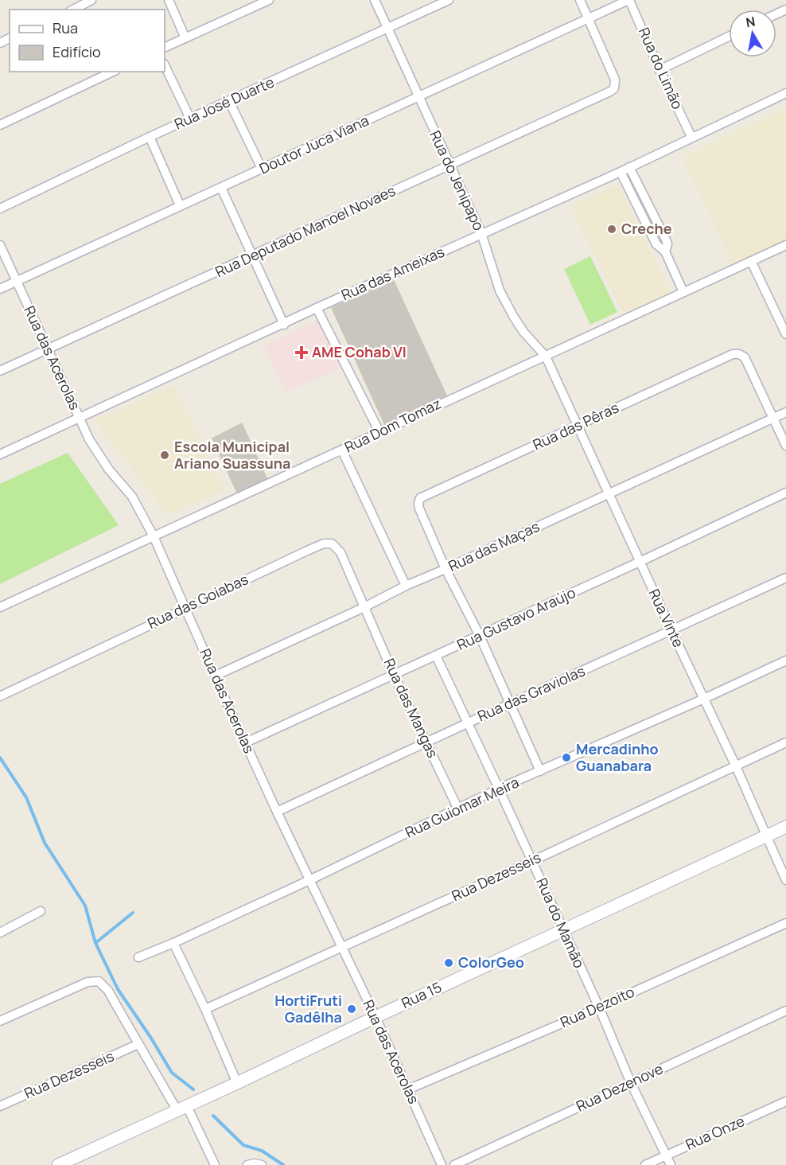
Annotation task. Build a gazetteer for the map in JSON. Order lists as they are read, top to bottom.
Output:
{
  "streets": {
    "main road": ["Rua 15"],
    "street": [
      "Rua do Limão",
      "Rua José Duarte",
      "Doutor Juca Viana",
      "Rua do Jenipapo",
      "Rua Deputado Manoel Novaes",
      "Rua das Ameixas",
      "Rua das Acerolas",
      "Rua Dom Tomaz",
      "Rua das Pêras",
      "Rua das Maças",
      "Rua das Goiabas",
      "Rua Vinte",
      "Rua Gustavo Araújo",
      "Rua das Graviolas",
      "Rua das Mangas",
      "Rua Guiomar Meira",
      "Rua Dezesseis",
      "Rua do Mamão",
      "Rua Dezoito",
      "Rua Dezenove",
      "Rua Onze"
    ]
  },
  "crossings": [
    ["Rua do Limão", "Doutor Juca Viana"],
    ["Rua do Limão", "Rua das Ameixas"],
    ["Rua José Duarte", "Rua do Jenipapo"],
    ["Doutor Juca Viana", "Rua do Jenipapo"],
    ["Doutor Juca Viana", "Rua Deputado Manoel Novaes"],
    ["Doutor Juca Viana", "Rua das Acerolas"],
    ["Rua do Jenipapo", "Rua Deputado Manoel Novaes"],
    ["Rua do Jenipapo", "Rua das Ameixas"],
    ["Rua do Jenipapo", "Rua Dom Tomaz"],
    ["Rua do Jenipapo", "Rua Vinte"],
    ["Rua Deputado Manoel Novaes", "Rua das Acerolas"],
    ["Rua das Ameixas", "Rua das Acerolas"],
    ["Rua das Acerolas", "Rua Dom Tomaz"],
    ["Rua das Acerolas", "Rua das Maças"],
    ["Rua das Acerolas", "Rua das Goiabas"],
    ["Rua das Acerolas", "Rua Gustavo Araújo"],
    ["Rua das Acerolas", "Rua das Graviolas"],
    ["Rua das Acerolas", "Rua Guiomar Meira"],
    ["Rua das Acerolas", "Rua Dezesseis"],
    ["Rua das Acerolas", "Rua 15"],
    ["Rua das Acerolas", "Rua Dezoito"],
    ["Rua Dom Tomaz", "Rua Vinte"],
    ["Rua das Pêras", "Rua das Maças"],
    ["Rua das Pêras", "Rua Vinte"],
    ["Rua das Maças", "Rua das Goiabas"],
    ["Rua das Maças", "Rua Vinte"],
    ["Rua das Maças", "Rua das Mangas"],
    ["Rua das Goiabas", "Rua das Mangas"],
    ["Rua Vinte", "Rua Gustavo Araújo"],
    ["Rua Vinte", "Rua das Graviolas"],
    ["Rua Vinte", "Rua Guiomar Meira"],
    ["Rua Vinte", "Rua Dezesseis"],
    ["Rua Vinte", "Rua 15"],
    ["Rua Gustavo Araújo", "Rua das Mangas"],
    ["Rua Gustavo Araújo", "Rua do Mamão"],
    ["Rua das Graviolas", "Rua das Mangas"],
    ["Rua das Graviolas", "Rua do Mamão"],
    ["Rua das Mangas", "Rua Guiomar Meira"],
    ["Rua Guiomar Meira", "Rua do Mamão"],
    ["Rua Dezesseis", "Rua do Mamão"],
    ["Rua do Mamão", "Rua 15"],
    ["Rua do Mamão", "Rua Dezoito"],
    ["Rua do Mamão", "Rua Dezenove"],
    ["Rua do Mamão", "Rua Onze"]
  ],
  "places": {
    "other": [
      "Creche",
      "Escola Municipal Ariano Suassuna",
      "Mercadinho Guanabara",
      "ColorGeo",
      "HortiFruti Gadêlha"
    ],
    "health": ["AME Cohab VI"]
  },
  "legend": ["Rua", "Edifício"],
  "north": "top"
}
